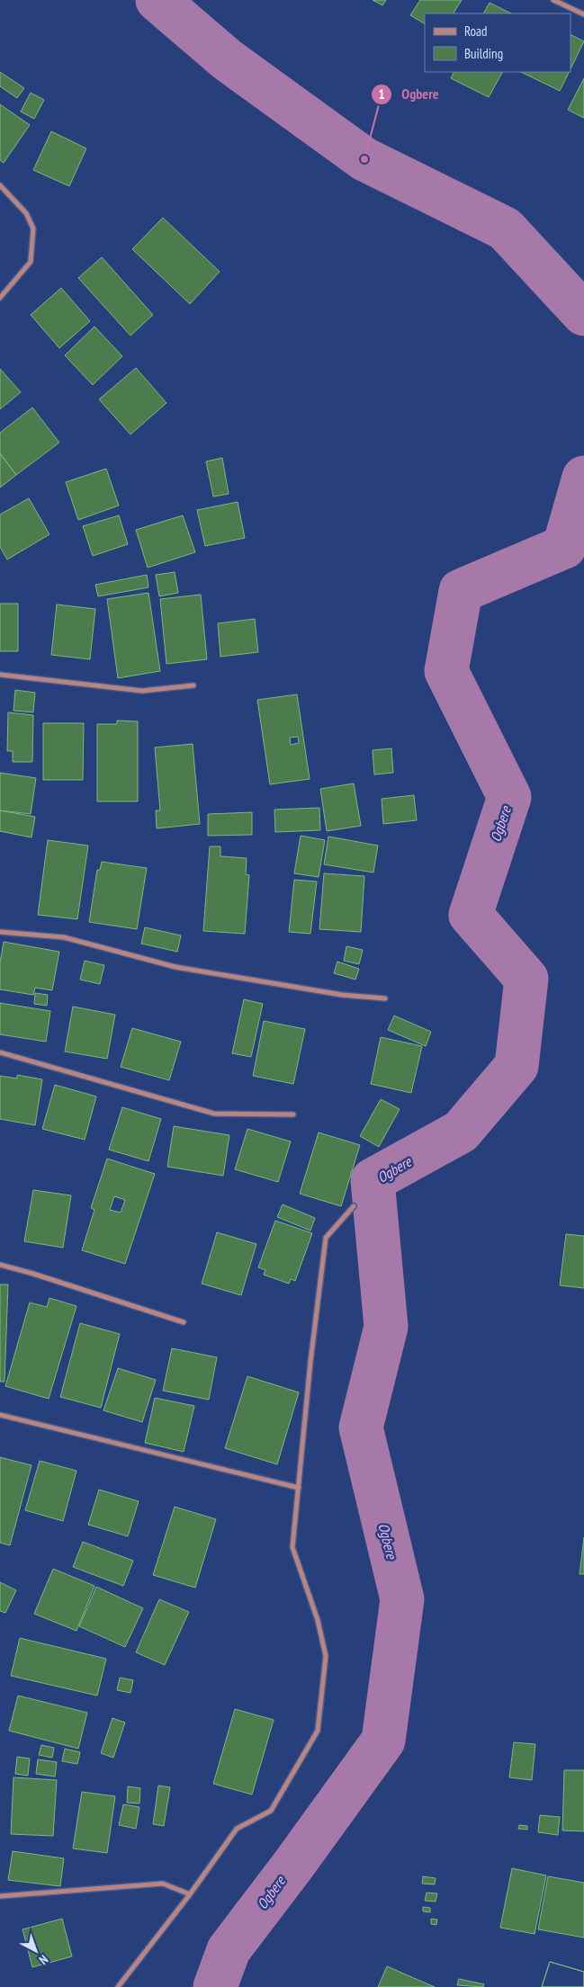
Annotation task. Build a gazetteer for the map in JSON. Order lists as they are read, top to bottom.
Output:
{
  "water": ["Ogbere"],
  "places": ["Ogbere"],
  "legend": ["Road", "Building"],
  "north": "bottom right"
}
